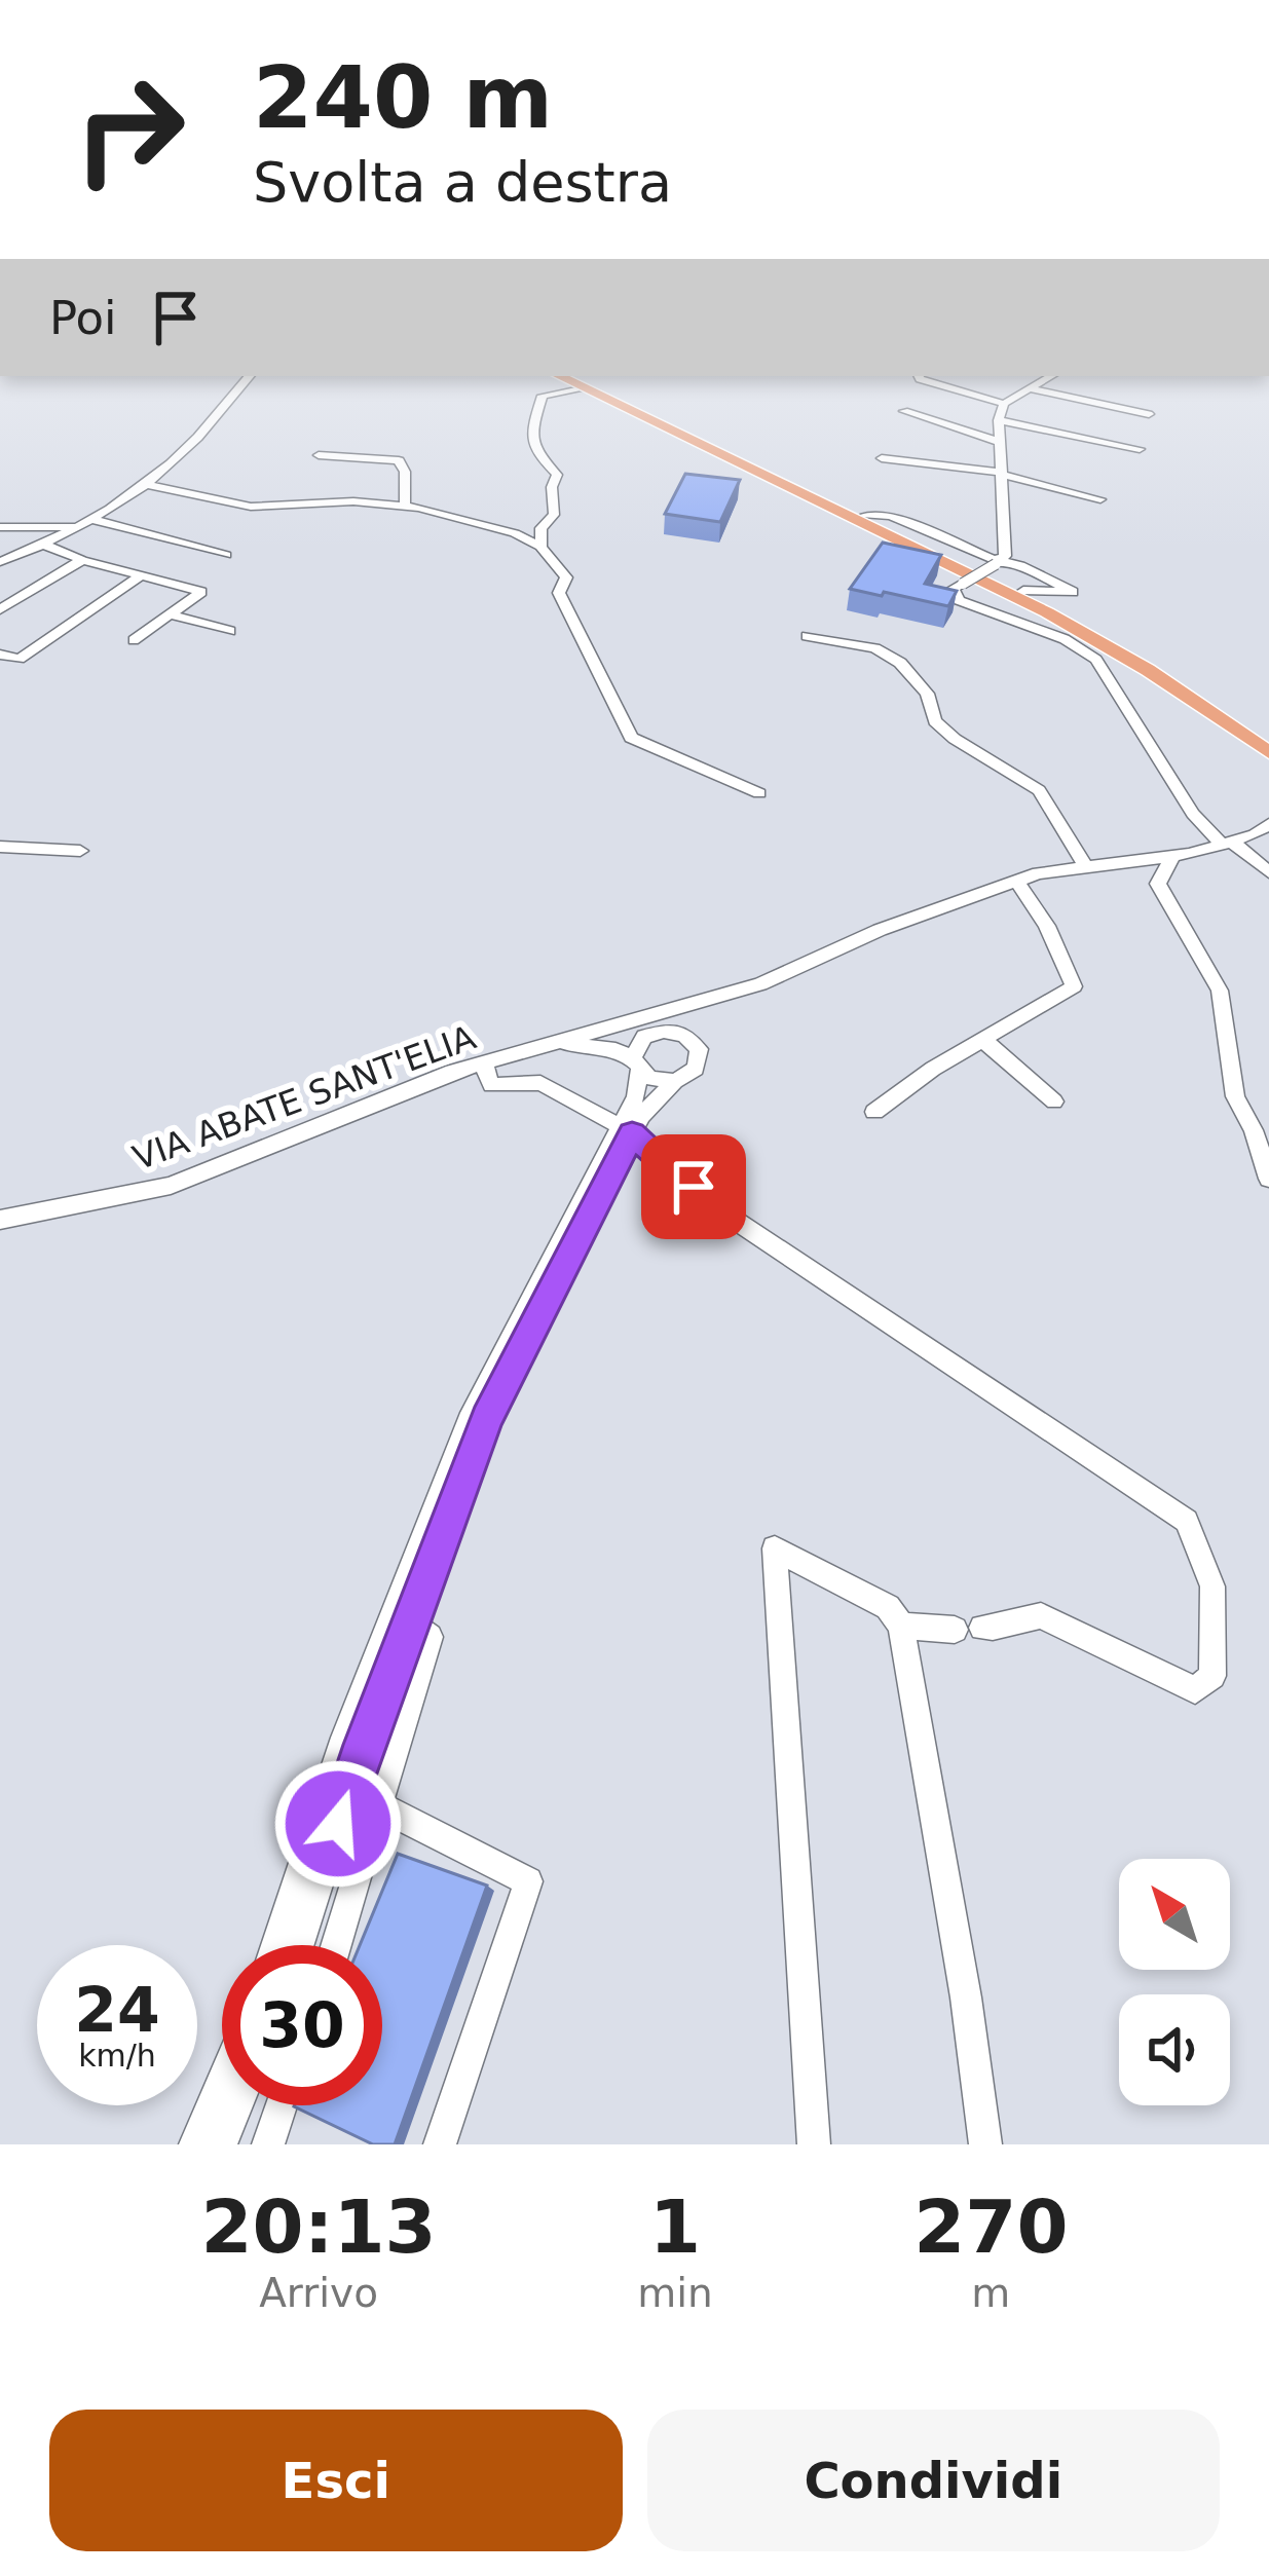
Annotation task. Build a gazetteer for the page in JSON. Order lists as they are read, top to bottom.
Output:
{
  "streets": {
    "street": ["VIA ABATE SANT'ELIA"]
  },
  "north": "top left",
  "page": {
    "turn": ["240 m", "Svolta a destra"],
    "then": "Poi",
    "speed": "24 km/h",
    "limit": "30",
    "eta": [
      "20:13",
      "Arrivo",
      "1",
      "min",
      "270",
      "m"
    ],
    "buttons": ["Esci", "Condividi"]
  }
}
